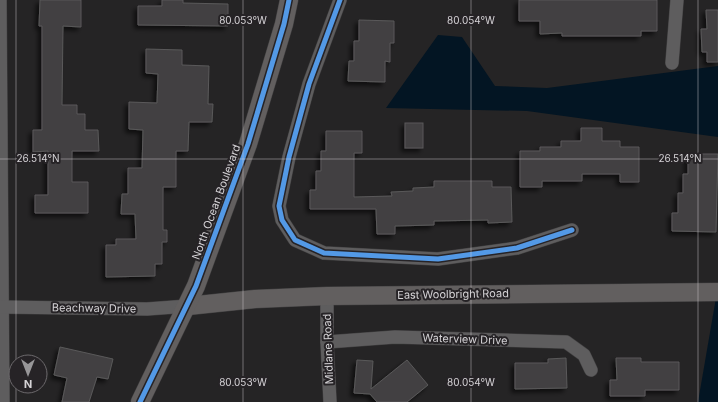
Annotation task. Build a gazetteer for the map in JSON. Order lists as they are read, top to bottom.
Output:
{
  "streets": {
    "main road": ["North Ocean Boulevard", "East Woolbright Road"],
    "street": ["Beachway Drive", "Waterview Drive", "Midlane Road"]
  },
  "crossings": [
    ["North Ocean Boulevard", "East Woolbright Road"],
    ["North Ocean Boulevard", "Beachway Drive"],
    ["East Woolbright Road", "Beachway Drive"],
    ["East Woolbright Road", "Midlane Road"],
    ["Waterview Drive", "Midlane Road"]
  ],
  "north": "bottom",
  "coordinates": ["80.053°W", "80.054°W", "26.514°N"]
}
